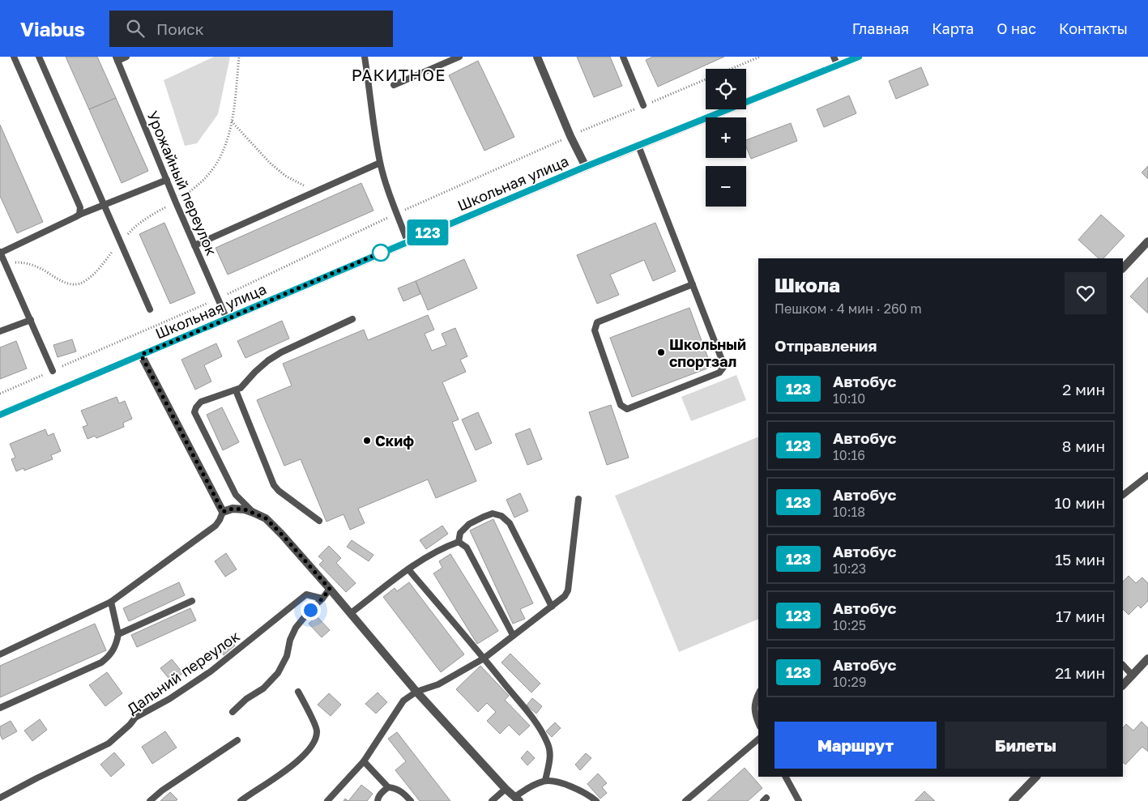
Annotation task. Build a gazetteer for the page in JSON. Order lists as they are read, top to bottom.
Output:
{
  "streets": {
    "street": ["Школьная улица"],
    "lane": ["Урожайный переулок", "Дальний переулок"]
  },
  "crossings": [
    ["Урожайный переулок", "Школьная улица"]
  ],
  "districts": ["РАКИТНОЕ"],
  "places": ["Школьный спортзал", "Скиф"],
  "lines": ["bus line 123"],
  "page": {
    "header": "Viabus",
    "search": "Поиск",
    "nav": [
      "Главная",
      "Карта",
      "О нас",
      "Контакты"
    ],
    "on_map": "123",
    "map_buttons": ["+", "−"],
    "heading": [
      ["Школа", "Пешком · 4 мин · 260 m"],
      "Отправления"
    ],
    "list": [
      {
        "mark": "123",
        "name": "Автобус",
        "note": "10:10",
        "value": "2 мин"
      },
      {
        "mark": "123",
        "name": "Автобус",
        "note": "10:16",
        "value": "8 мин"
      },
      {
        "mark": "123",
        "name": "Автобус",
        "note": "10:18",
        "value": "10 мин"
      },
      {
        "mark": "123",
        "name": "Автобус",
        "note": "10:23",
        "value": "15 мин"
      },
      {
        "mark": "123",
        "name": "Автобус",
        "note": "10:25",
        "value": "17 мин"
      },
      {
        "mark": "123",
        "name": "Автобус",
        "note": "10:29",
        "value": "21 мин"
      }
    ],
    "buttons": ["Маршрут", "Билеты"]
  }
}
